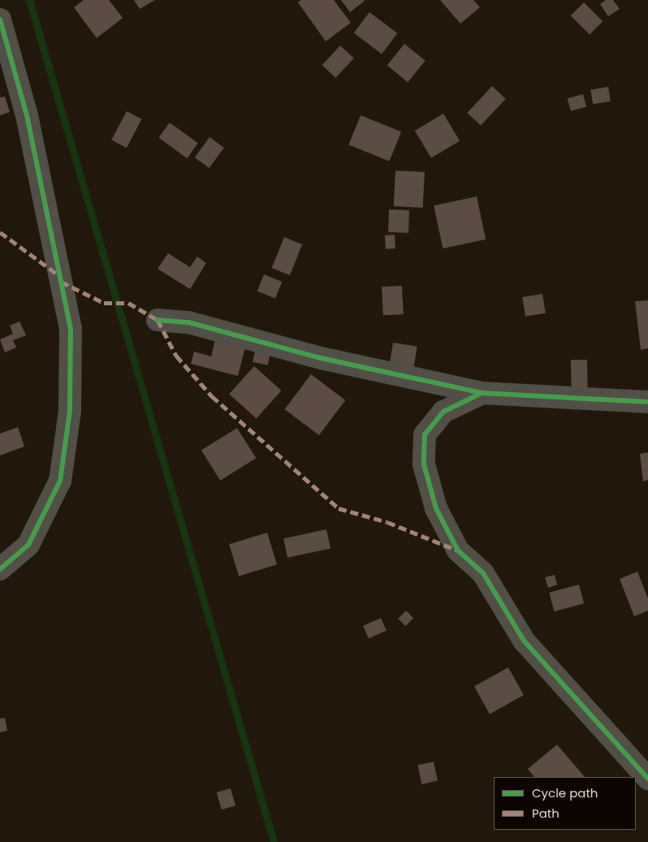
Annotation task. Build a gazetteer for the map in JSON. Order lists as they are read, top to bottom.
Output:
{
  "legend": ["Cycle path", "Path"]
}
